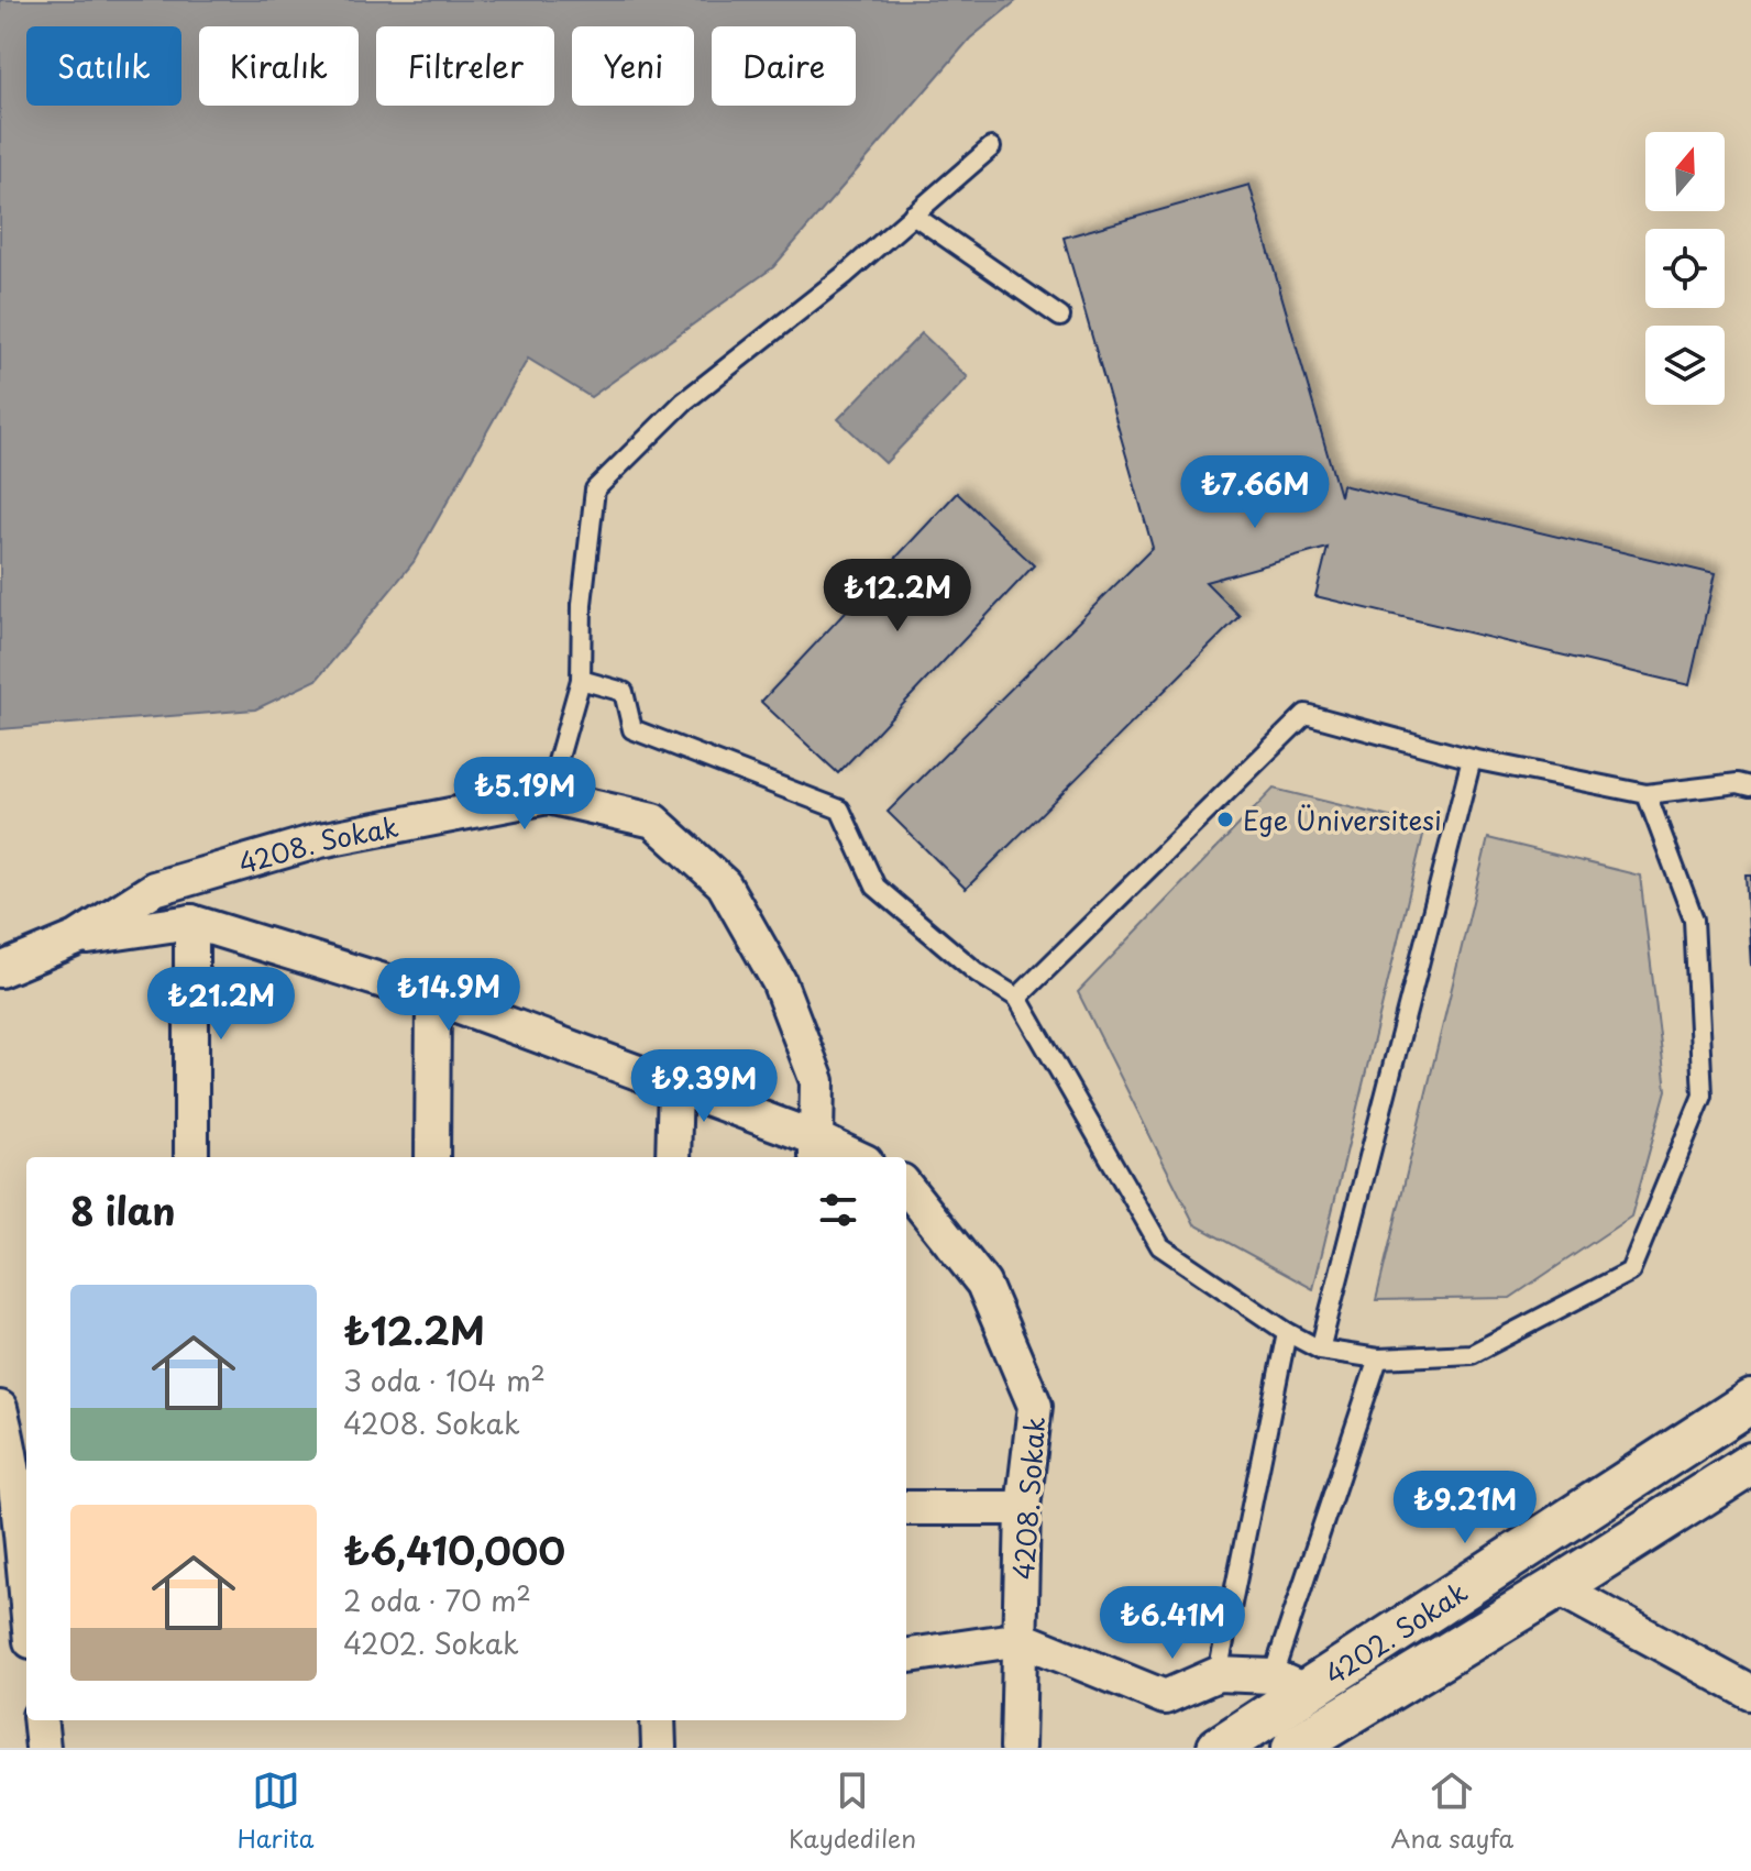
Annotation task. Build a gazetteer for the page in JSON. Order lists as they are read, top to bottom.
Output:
{
  "streets": {
    "street": ["4208. Sokak", "4202. Sokak"]
  },
  "places": ["Ege Üniversitesi"],
  "north": "top",
  "page": {
    "chip": [
      "Satılık",
      "Kiralık",
      "Filtreler",
      "Yeni",
      "Daire"
    ],
    "price": [
      "₺7.66M",
      "₺12.2M",
      "₺5.19M",
      "₺14.9M",
      "₺21.2M",
      "₺9.39M",
      "₺9.21M",
      "₺6.41M"
    ],
    "heading": "8 ilan",
    "list": [
      {
        "name": "₺12.2M",
        "note": "3 oda · 104 m² · 4208. Sokak"
      },
      {
        "name": "₺6,410,000",
        "note": "2 oda · 70 m² · 4202. Sokak"
      }
    ],
    "tabs": ["Harita", "Kaydedilen", "Ana sayfa"]
  }
}
